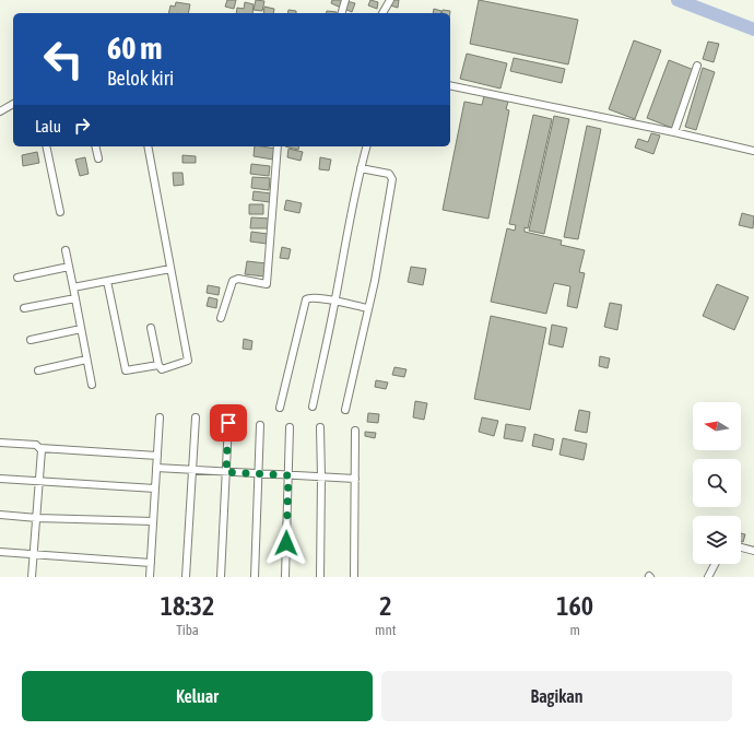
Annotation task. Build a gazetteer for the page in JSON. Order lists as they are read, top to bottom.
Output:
{
  "north": "left",
  "page": {
    "turn": ["60 m", "Belok kiri"],
    "then": "Lalu",
    "eta": [
      "18:32",
      "Tiba",
      "2",
      "mnt",
      "160",
      "m"
    ],
    "buttons": ["Keluar", "Bagikan"]
  }
}
